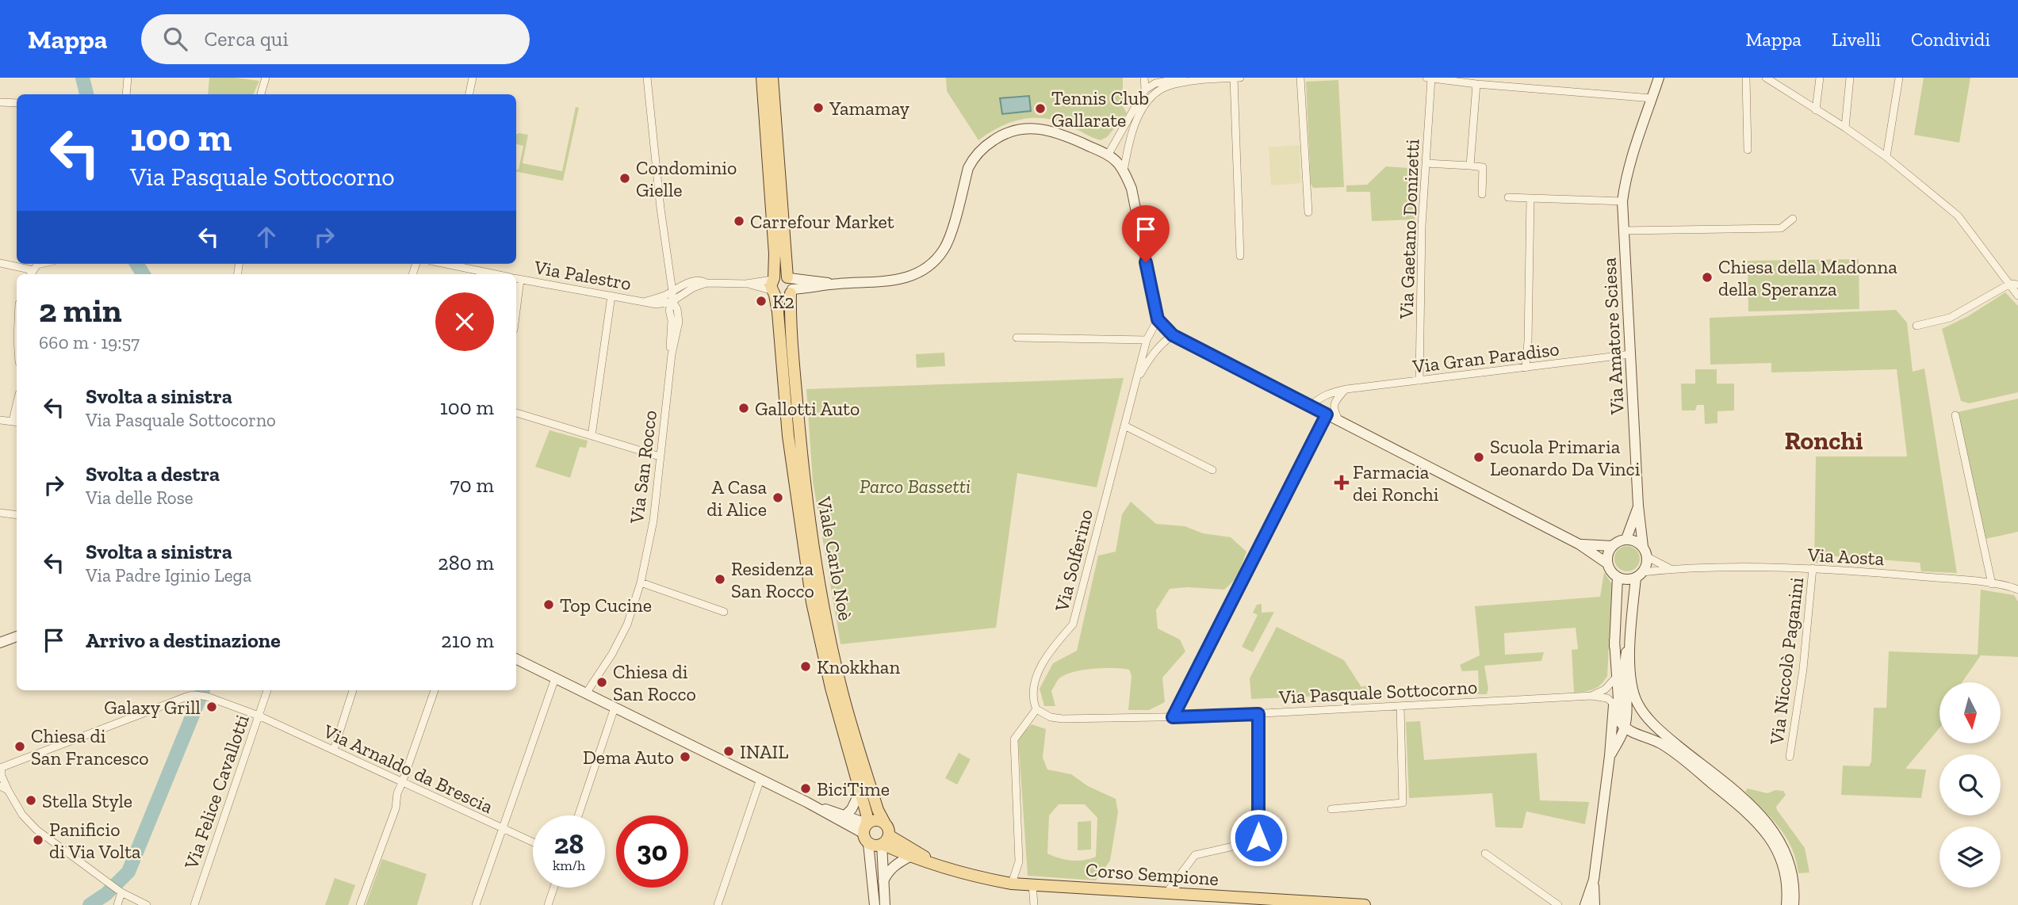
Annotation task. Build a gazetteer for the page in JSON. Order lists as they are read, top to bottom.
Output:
{
  "streets": {
    "main road": ["Viale Carlo Noè", "Corso Sempione"],
    "street": [
      "Via Gaetano Donizetti",
      "Via Palestro",
      "Via Amatore Sciesa",
      "Via Gran Paradiso",
      "Via San Rocco",
      "Via Aosta",
      "Via Solferino",
      "Via Niccolò Paganini",
      "Via Pasquale Sottocorno",
      "Via Arnaldo da Brescia",
      "Via Felice Cavallotti"
    ]
  },
  "crossings": [
    ["Via Gaetano Donizetti", "Via Gran Paradiso"],
    ["Via Palestro", "Via San Rocco"],
    ["Via Palestro", "Viale Carlo Noè"],
    ["Via Amatore Sciesa", "Via Gran Paradiso"],
    ["Via Amatore Sciesa", "Via Aosta"],
    ["Via Aosta", "Via Niccolò Paganini"],
    ["Viale Carlo Noè", "Corso Sempione"],
    ["Via Solferino", "Via Pasquale Sottocorno"],
    ["Via Arnaldo da Brescia", "Via Felice Cavallotti"]
  ],
  "districts": ["Ronchi"],
  "parks": ["Parco Bassetti"],
  "places": {
    "other": [
      "Yamamay",
      "Tennis Club Gallarate",
      "Condominio Gielle",
      "Carrefour Market",
      "Chiesa della Madonna della Speranza",
      "K2",
      "Gallotti Auto",
      "Scuola Primaria Leonardo Da Vinci",
      "A Casa di Alice",
      "Residenza San Rocco",
      "Top Cucine",
      "Knokkhan",
      "Chiesa di San Rocco",
      "Galaxy Grill",
      "Chiesa di San Francesco",
      "INAIL",
      "Dema Auto",
      "BiciTime",
      "Stella Style",
      "Panificio di Via Volta"
    ],
    "health": ["Farmacia dei Ronchi"]
  },
  "north": "bottom",
  "page": {
    "header": "Mappa",
    "search": "Cerca qui",
    "nav": ["Mappa", "Livelli", "Condividi"],
    "turn": ["100 m", "Via Pasquale Sottocorno"],
    "heading": ["2 min", "660 m · 19:57"],
    "list": [
      {
        "name": "Svolta a sinistra",
        "note": "Via Pasquale Sottocorno",
        "value": "100 m"
      },
      {
        "name": "Svolta a destra",
        "note": "Via delle Rose",
        "value": "70 m"
      },
      {
        "name": "Svolta a sinistra",
        "note": "Via Padre Iginio Lega",
        "value": "280 m"
      },
      {
        "name": "Arrivo a destinazione",
        "value": "210 m"
      }
    ],
    "speed": "28 km/h",
    "limit": "30"
  }
}
